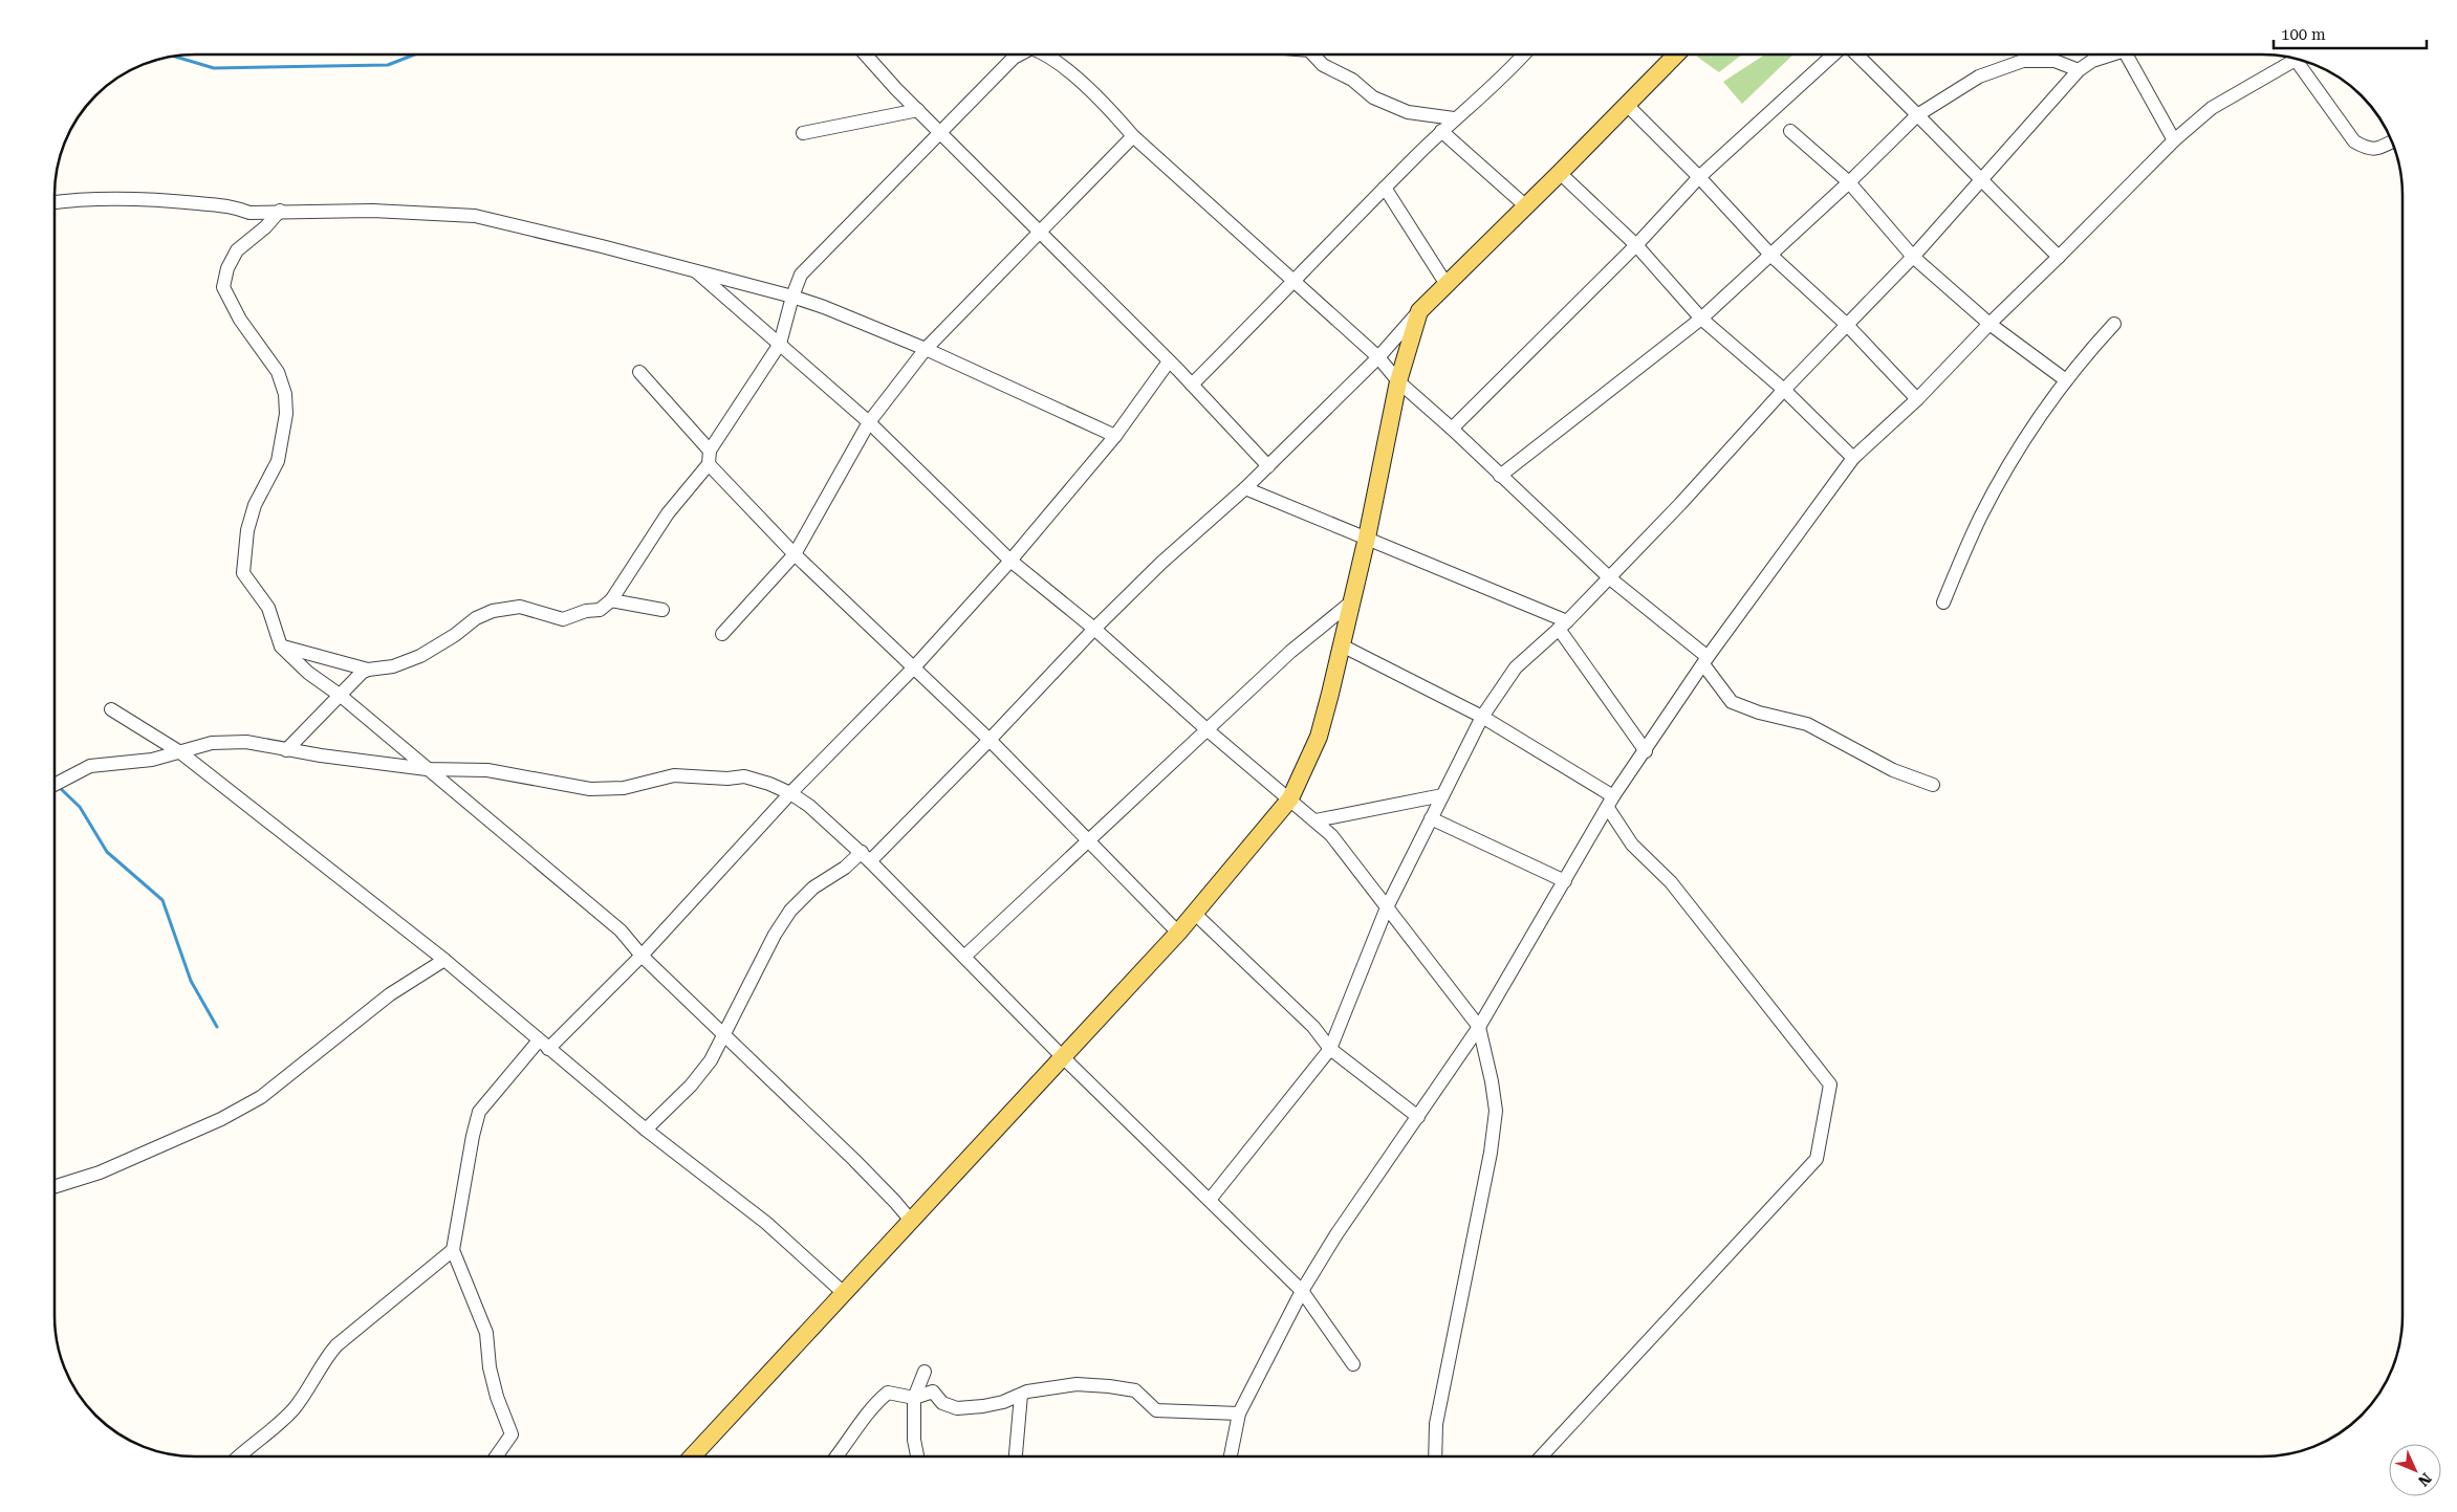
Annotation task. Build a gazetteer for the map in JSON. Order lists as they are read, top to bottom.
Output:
{
  "scale_bar": "100 m",
  "north": "bottom right"
}
